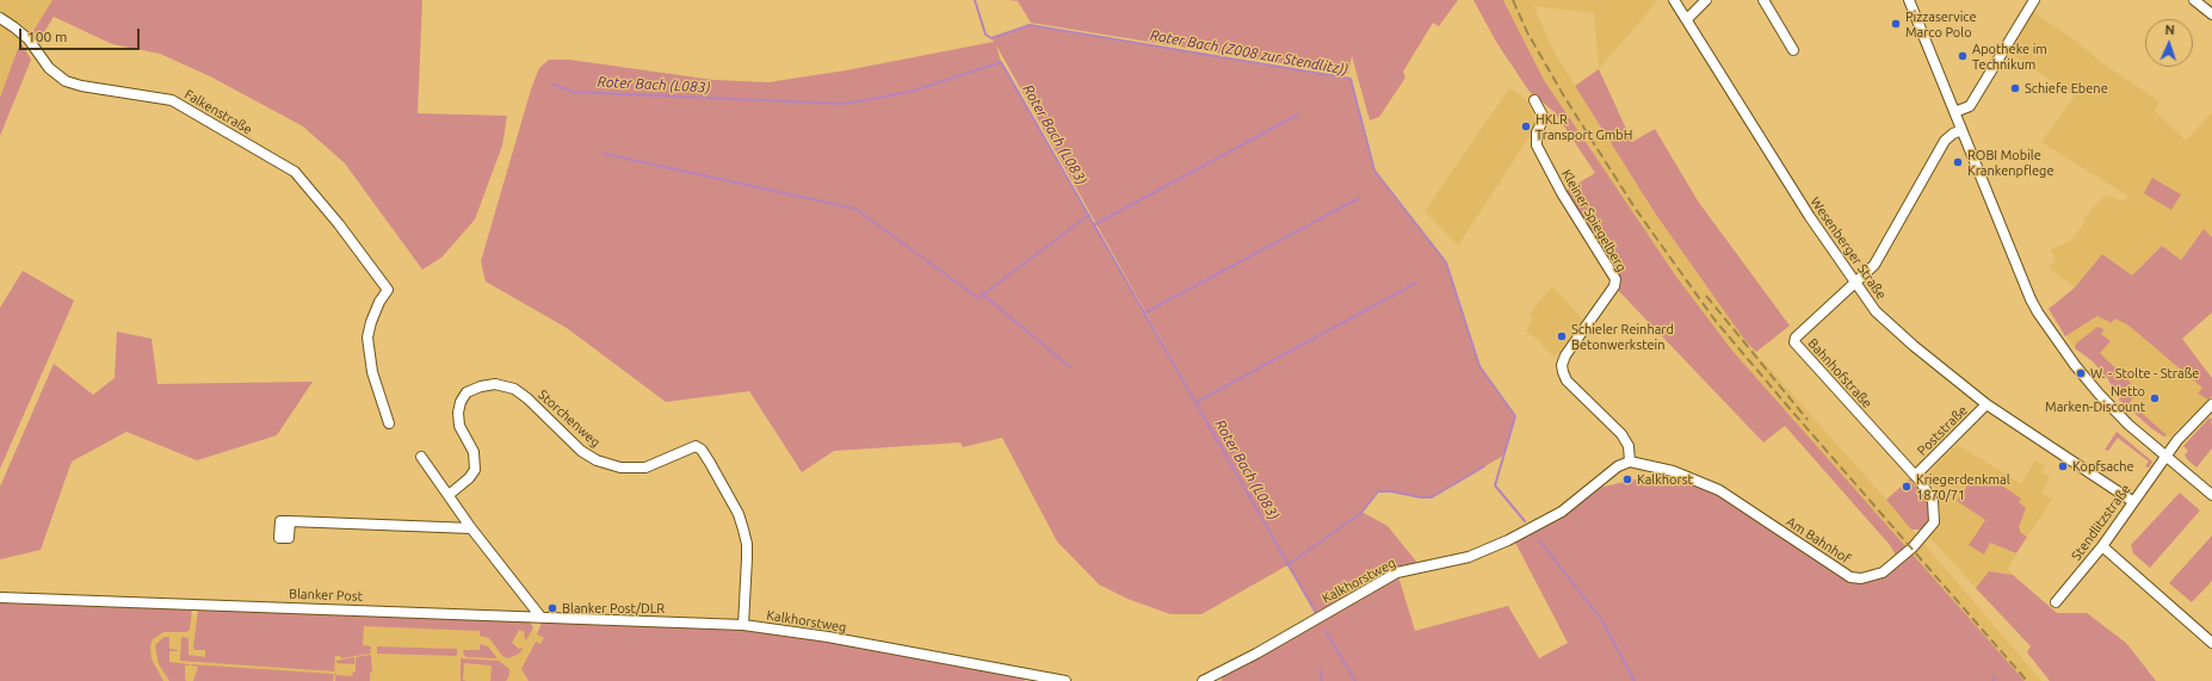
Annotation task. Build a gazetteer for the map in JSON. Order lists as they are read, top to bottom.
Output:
{
  "streets": {
    "street": [
      "Falkenstraße",
      "Kleiner Spiegelberg",
      "Wesenberger Straße",
      "Bahnhofstraße",
      "Storchenweg",
      "Poststraße",
      "Stendlitzstraße",
      "Am Bahnhof",
      "Kalkhorstweg",
      "Blanker Post"
    ]
  },
  "crossings": [
    ["Kleiner Spiegelberg", "Am Bahnhof"],
    ["Kleiner Spiegelberg", "Kalkhorstweg"],
    ["Wesenberger Straße", "Bahnhofstraße"],
    ["Wesenberger Straße", "Poststraße"],
    ["Wesenberger Straße", "Stendlitzstraße"],
    ["Bahnhofstraße", "Poststraße"],
    ["Bahnhofstraße", "Am Bahnhof"],
    ["Storchenweg", "Kalkhorstweg"],
    ["Poststraße", "Am Bahnhof"],
    ["Am Bahnhof", "Kalkhorstweg"],
    ["Kalkhorstweg", "Blanker Post"]
  ],
  "water": ["Roter Bach (Z008 zur Stendlitz))", "Roter Bach (L083)"],
  "places": [
    "Pizzaservice Marco Polo",
    "Apotheke im Technikum",
    "Schiefe Ebene",
    "HKLR Transport GmbH",
    "ROBI Mobile Krankenpflege",
    "Schieler Reinhard Betonwerkstein",
    "W. - Stolte - Straße",
    "Netto Marken-Discount",
    "Kopfsache",
    "Kalkhorst",
    "Kriegerdenkmal 1870/71",
    "Blanker Post/DLR"
  ],
  "scale_bar": "100 m",
  "north": "top"
}
